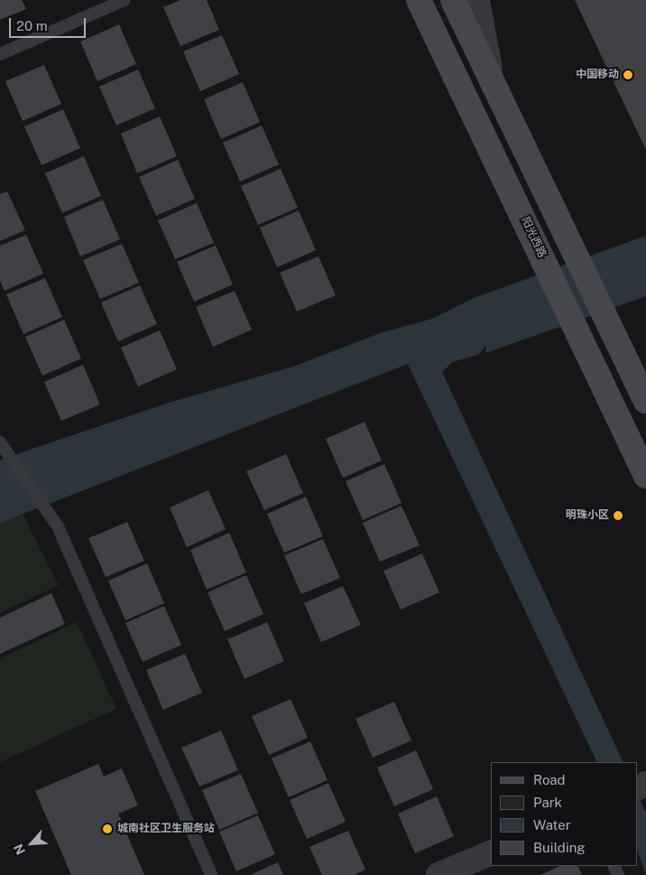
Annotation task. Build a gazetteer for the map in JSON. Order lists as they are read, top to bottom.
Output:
{
  "streets": {
    "main road": ["阳光西路"]
  },
  "places": ["中国移动", "明珠小区", "城南社区卫生服务站"],
  "legend": [
    "Road",
    "Park",
    "Water",
    "Building"
  ],
  "scale_bar": "20 m",
  "north": "bottom left"
}
